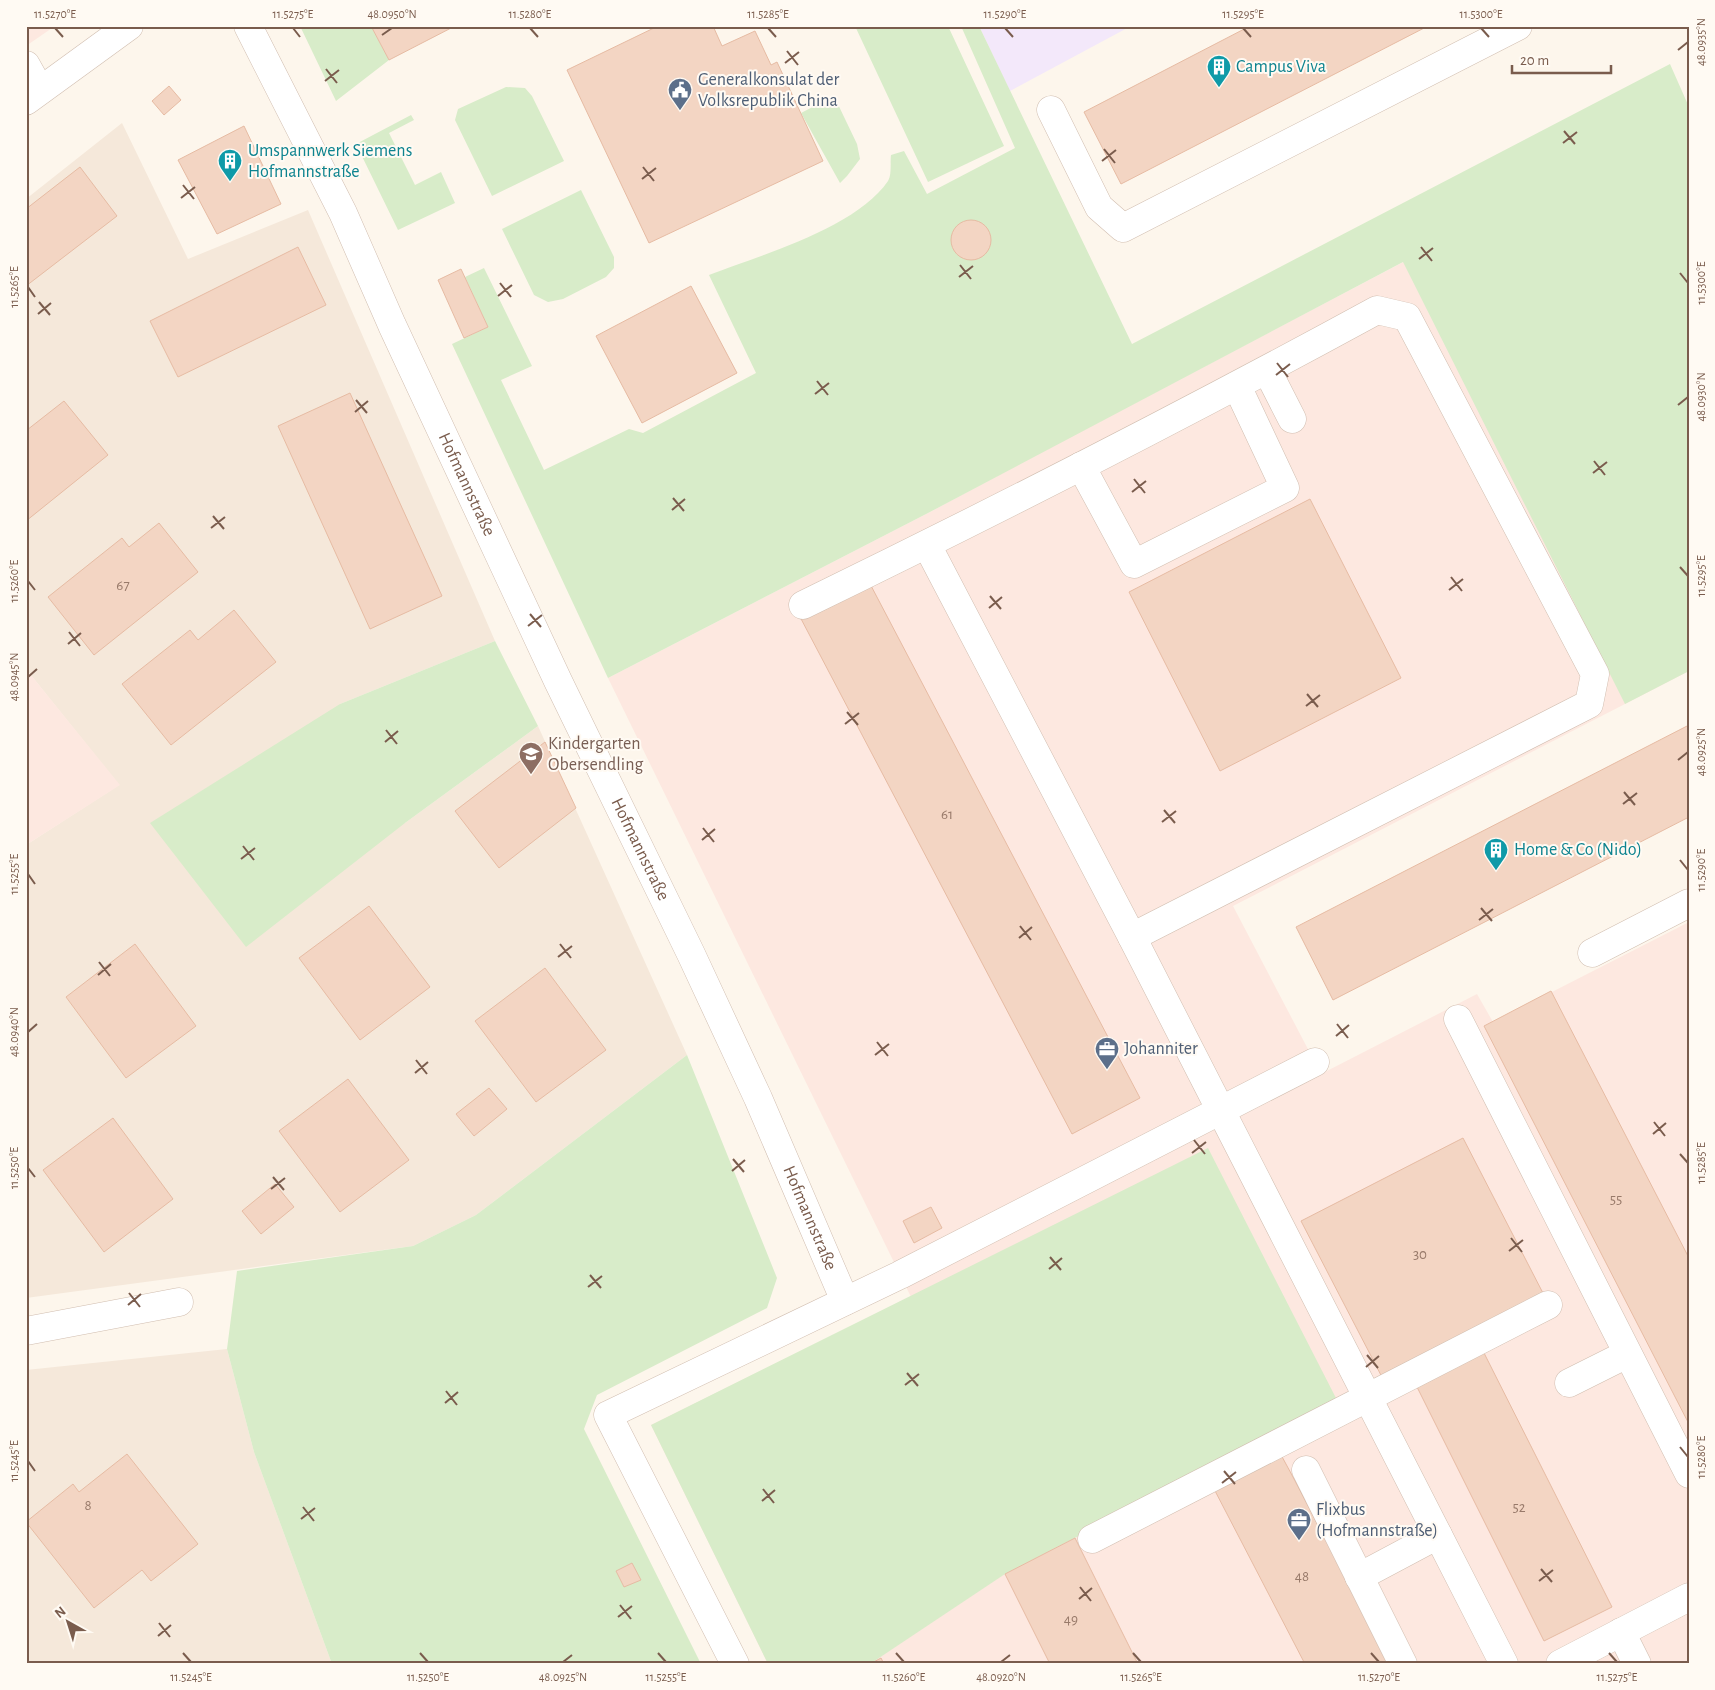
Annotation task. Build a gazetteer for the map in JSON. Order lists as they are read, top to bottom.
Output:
{
  "streets": {
    "street": ["Hofmannstraße"]
  },
  "places": {
    "building": ["Campus Viva", "Umspannwerk Siemens Hofmannstraße", "Home & Co (Nido)"],
    "public building": ["Generalkonsulat der Volksrepublik China"],
    "school or university": ["Kindergarten Obersendling"],
    "office": ["Johanniter", "Flixbus (Hofmannstraße)"]
  },
  "house_numbers": [
    "67",
    "61",
    "55",
    "30",
    "8",
    "52",
    "48",
    "49"
  ],
  "scale_bar": "20 m",
  "north": "top left",
  "coordinates": [
    "11.5270°E",
    "11.5275°E",
    "48.0950°N",
    "11.5280°E",
    "11.5285°E",
    "11.5290°E",
    "11.5295°E",
    "11.5300°E",
    "48.0935°N",
    "11.5265°E",
    "48.0930°N",
    "11.5260°E",
    "48.0945°N",
    "48.0925°N",
    "11.5255°E",
    "48.0940°N",
    "11.5250°E",
    "11.5245°E",
    "48.0920°N"
  ]
}
